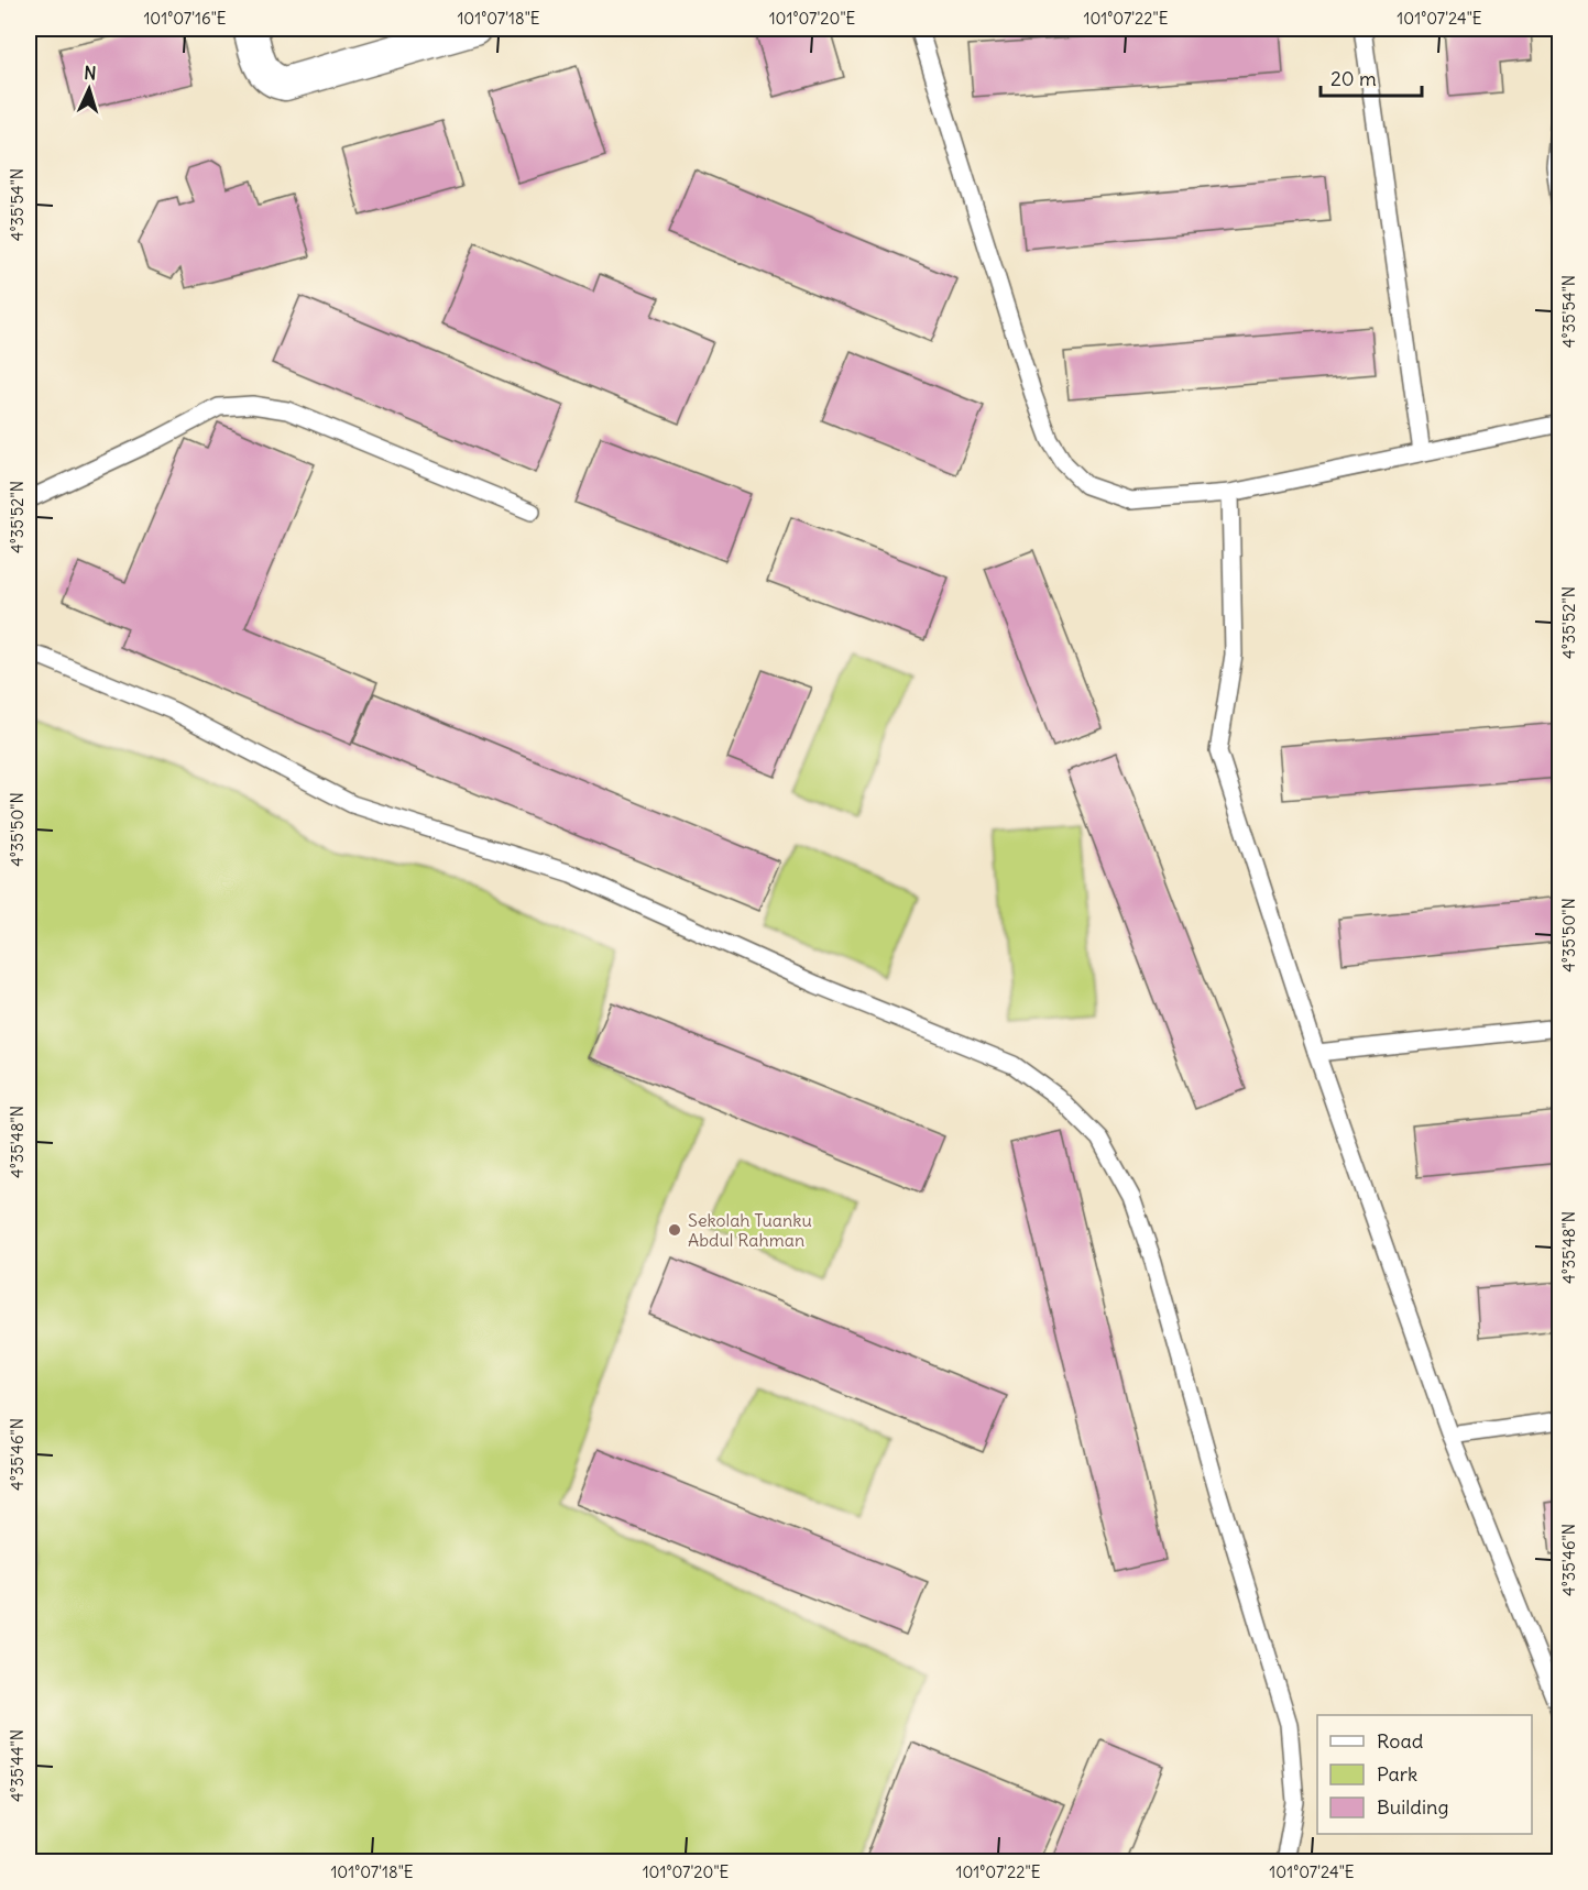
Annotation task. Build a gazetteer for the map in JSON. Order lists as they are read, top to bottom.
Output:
{
  "places": ["Sekolah Tuanku Abdul Rahman"],
  "legend": ["Road", "Park", "Building"],
  "scale_bar": "20 m",
  "north": "top",
  "coordinates": [
    "101°07'16\"E",
    "101°07'18\"E",
    "101°07'20\"E",
    "101°07'22\"E",
    "101°07'24\"E",
    "4°35'54\"N",
    "4°35'52\"N",
    "4°35'50\"N",
    "4°35'48\"N",
    "4°35'46\"N",
    "4°35'44\"N"
  ]
}
